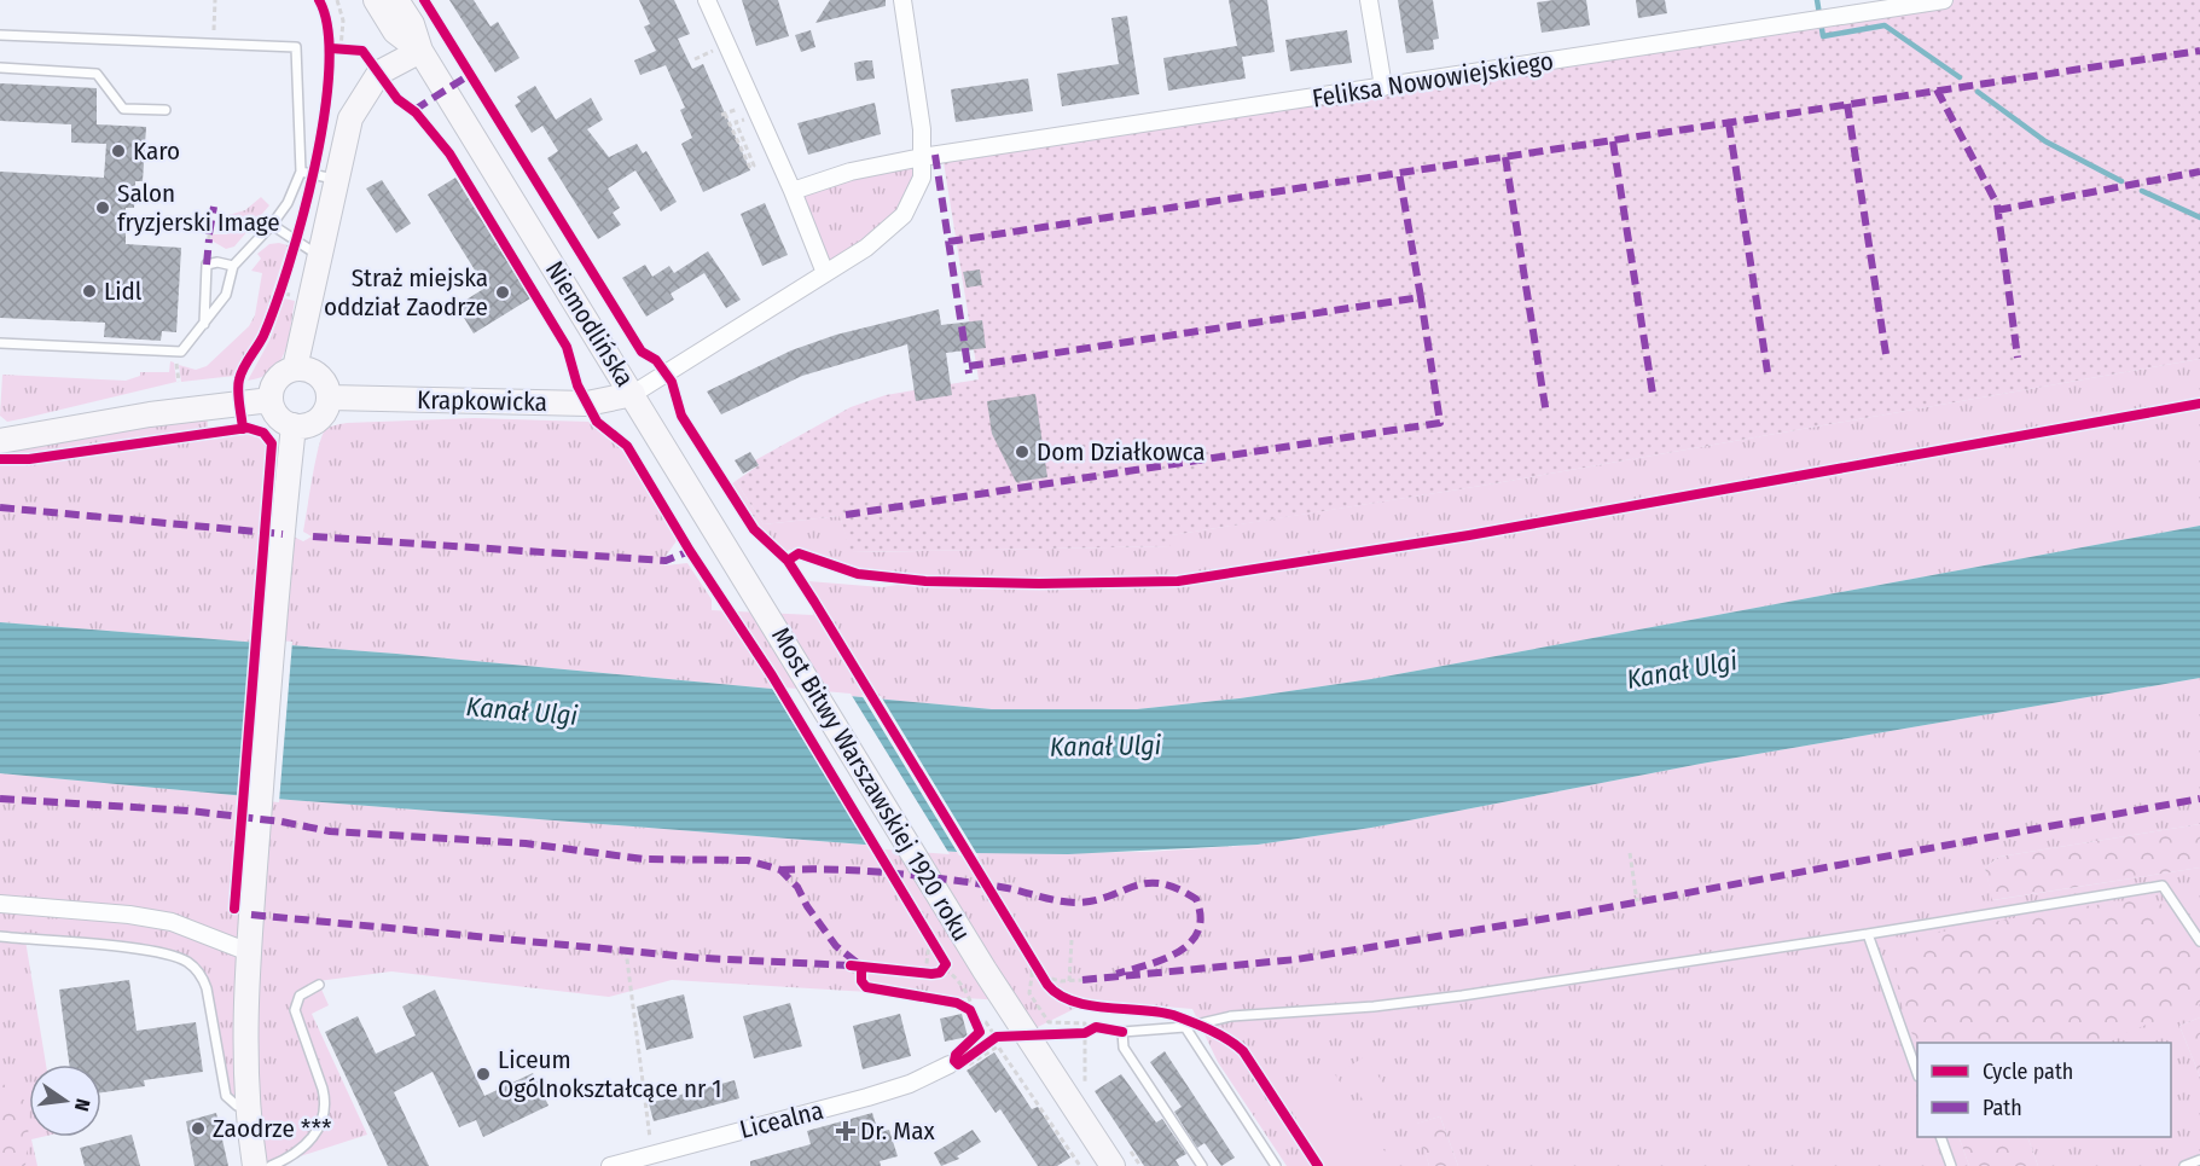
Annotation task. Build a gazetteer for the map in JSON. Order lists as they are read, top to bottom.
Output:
{
  "streets": {
    "street": [
      "Feliksa Nowowiejskiego",
      "Niemodlińska",
      "Krapkowicka",
      "Most Bitwy Warszawskiej 1920 roku",
      "Licealna"
    ]
  },
  "crossings": [
    ["Niemodlińska", "Krapkowicka"],
    ["Niemodlińska", "Most Bitwy Warszawskiej 1920 roku"]
  ],
  "water": ["Kanał Ulgi"],
  "places": {
    "other": [
      "Karo",
      "Salon fryzjerski Image",
      "Lidl",
      "Straż miejska oddział Zaodrze",
      "Dom Działkowca",
      "Liceum Ogólnokształcące nr 1",
      "Zaodrze ***"
    ],
    "health": ["Dr. Max"]
  },
  "legend": ["Cycle path", "Path"],
  "north": "right"
}
